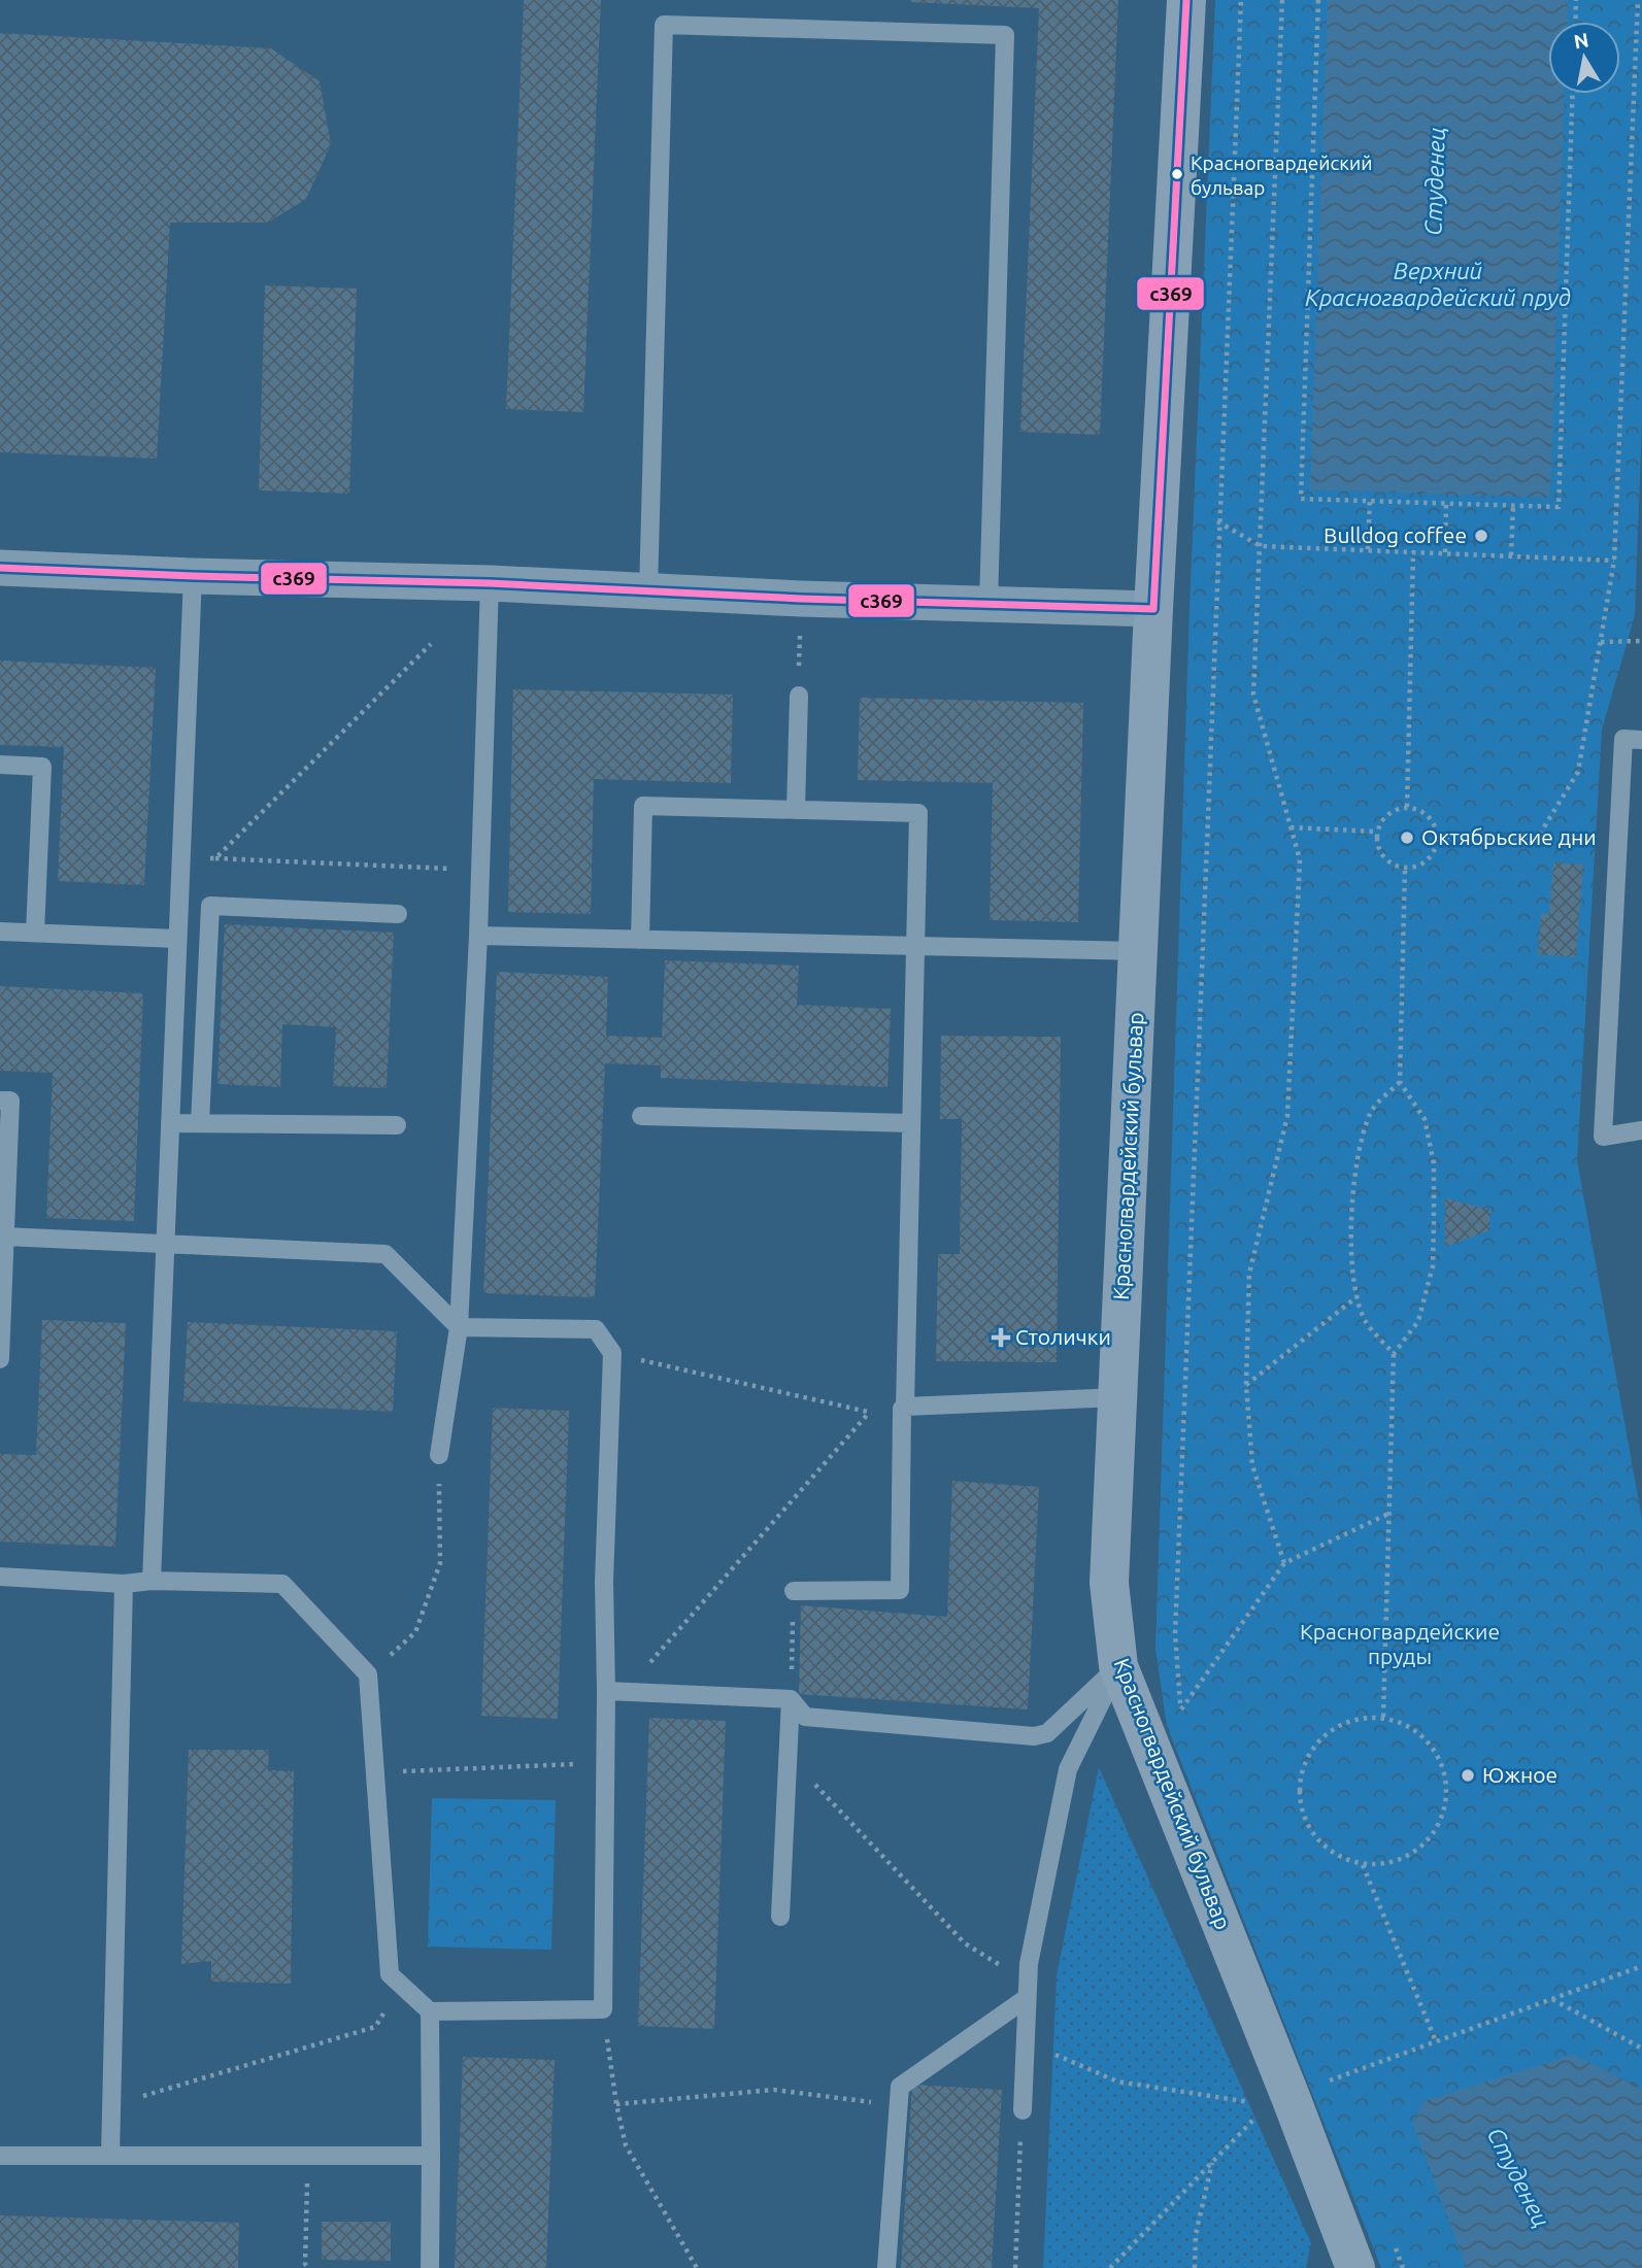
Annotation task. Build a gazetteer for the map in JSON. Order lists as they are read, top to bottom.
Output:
{
  "streets": {
    "street": ["Красногвардейский бульвар"]
  },
  "water": ["Студенец", "Верхний Красногвардейский пруд"],
  "parks": ["Красногвардейские пруды"],
  "places": {
    "other": [
      "Красногвардейский бульвар",
      "Bulldog coffee",
      "Октябрьские дни",
      "Южное"
    ],
    "health": ["Столички"]
  },
  "lines": ["transit line с369"],
  "north": "top"
}
